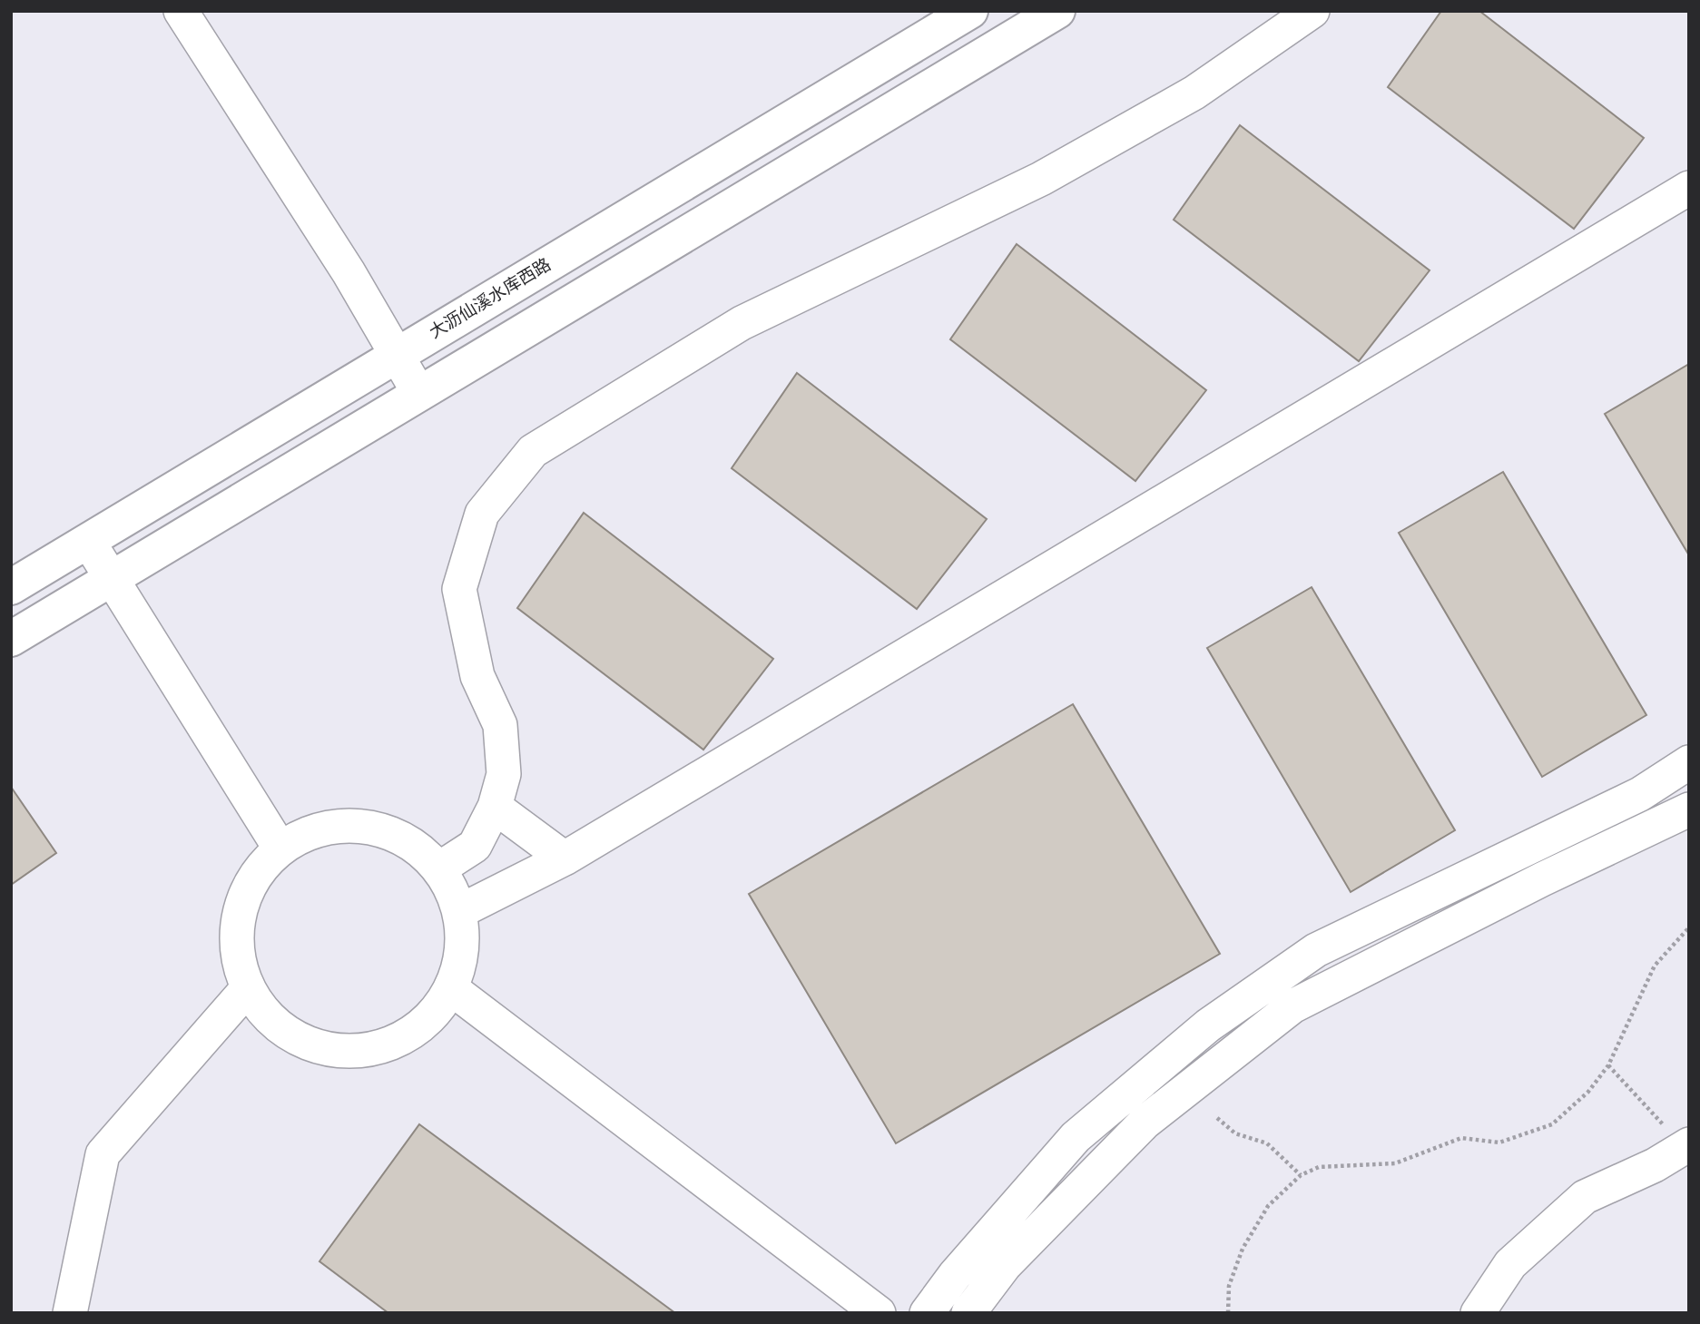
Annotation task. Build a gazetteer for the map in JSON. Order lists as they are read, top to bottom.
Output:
{
  "streets": {
    "street": ["大沥仙溪水库西路"]
  }
}
